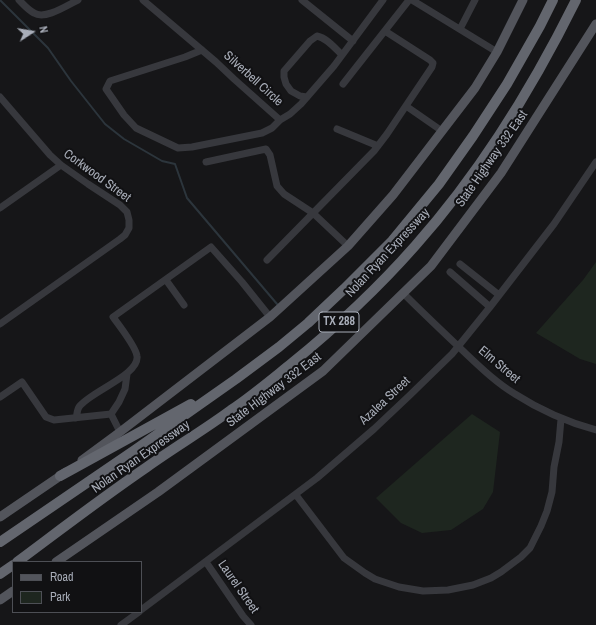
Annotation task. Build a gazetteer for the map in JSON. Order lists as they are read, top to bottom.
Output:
{
  "streets": {
    "highway": ["Nolan Ryan Expressway", "TX 288"],
    "main road": ["State Highway 332 East"],
    "street": [
      "Silverbell Circle",
      "Corkwood Street",
      "Elm Street",
      "Azalea Street",
      "Laurel Street"
    ]
  },
  "crossings": [
    ["State Highway 332 East", "Elm Street"],
    ["Elm Street", "Azalea Street"],
    ["Azalea Street", "Laurel Street"]
  ],
  "legend": ["Road", "Park"],
  "north": "right"
}
